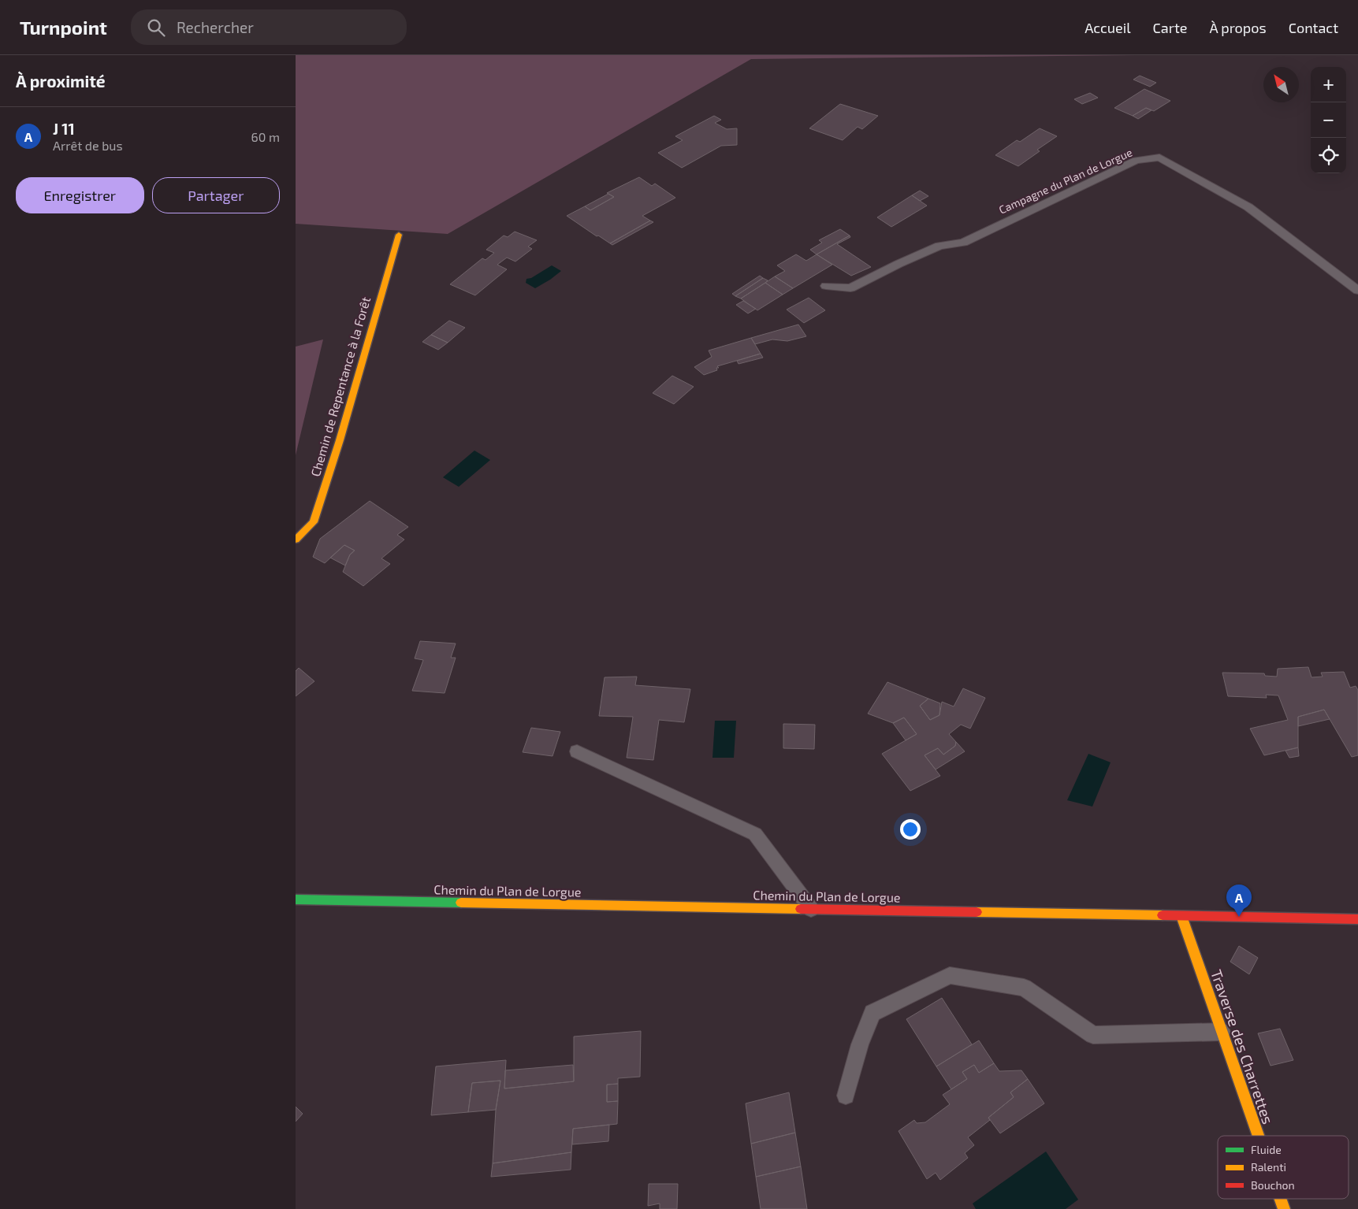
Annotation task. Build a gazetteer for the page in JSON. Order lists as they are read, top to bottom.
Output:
{
  "streets": {
    "street": ["Chemin de Repentance à la Forêt", "Chemin du Plan de Lorgue", "Traverse des Charrettes"],
    "lane": ["Campagne du Plan de Lorgue"]
  },
  "crossings": [
    ["Chemin du Plan de Lorgue", "Traverse des Charrettes"]
  ],
  "legend": ["Fluide", "Ralenti", "Bouchon"],
  "north": "top left",
  "page": {
    "header": "Turnpoint",
    "search": "Rechercher",
    "nav": [
      "Accueil",
      "Carte",
      "À propos",
      "Contact"
    ],
    "heading": "À proximité",
    "map_buttons": ["+", "−"],
    "list": [
      {
        "mark": "A",
        "name": "J 11",
        "note": "Arrêt de bus",
        "value": "60 m"
      }
    ],
    "buttons": ["Enregistrer", "Partager"],
    "pins": "A"
  }
}
